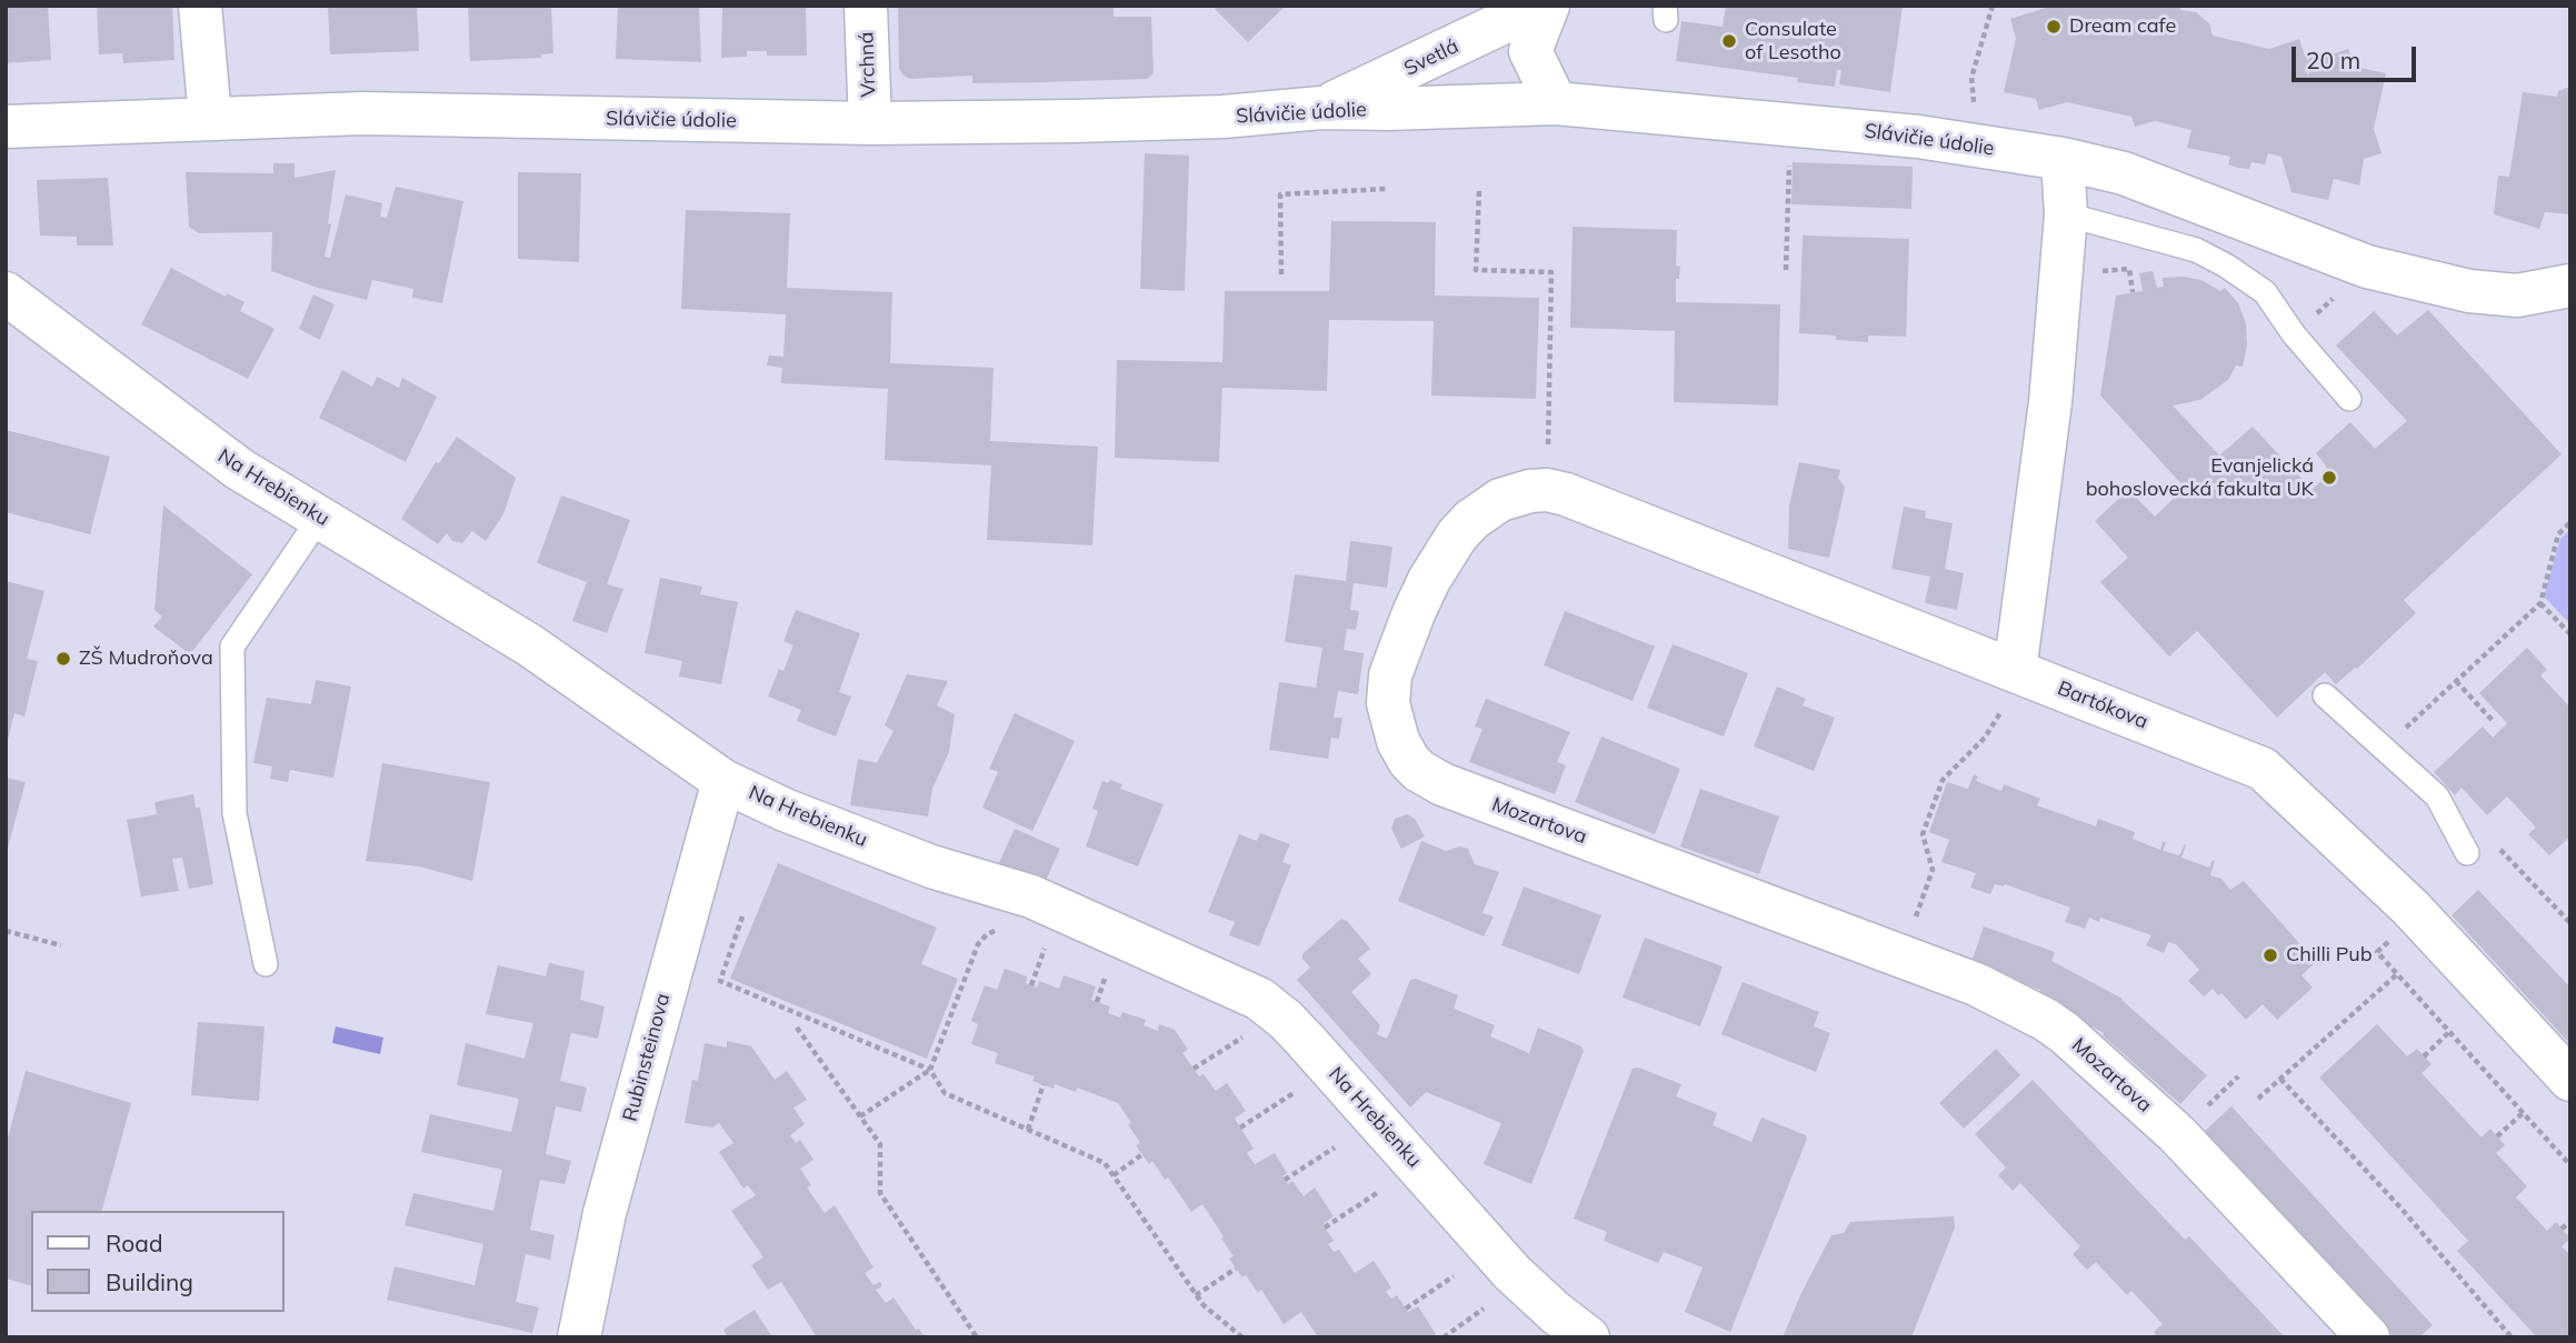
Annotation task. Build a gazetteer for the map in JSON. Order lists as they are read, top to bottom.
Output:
{
  "streets": {
    "street": [
      "Svetlá",
      "Vrchná",
      "Slávičie údolie",
      "Na Hrebienku",
      "Bartókova",
      "Mozartova",
      "Rubinsteinova"
    ]
  },
  "crossings": [
    ["Svetlá", "Slávičie údolie"],
    ["Vrchná", "Slávičie údolie"],
    ["Na Hrebienku", "Rubinsteinova"],
    ["Bartókova", "Mozartova"]
  ],
  "places": [
    "Dream cafe",
    "Consulate of Lesotho",
    "Evanjelická bohoslovecká fakulta UK",
    "ZŠ Mudroňova",
    "Chilli Pub"
  ],
  "legend": ["Road", "Building"],
  "scale_bar": "20 m"
}
